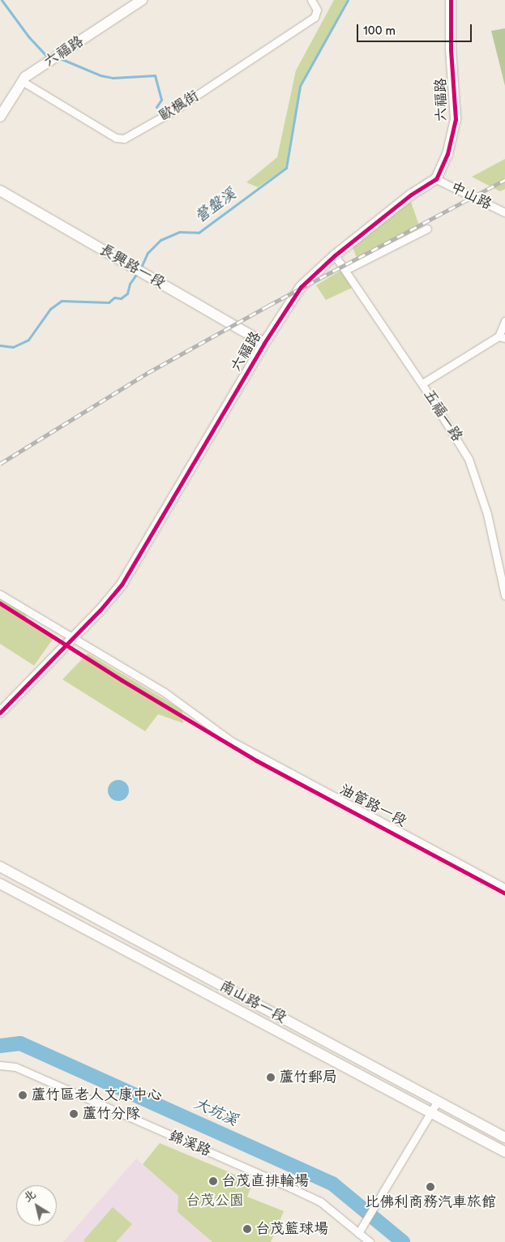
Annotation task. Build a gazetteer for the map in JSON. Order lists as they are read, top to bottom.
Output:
{
  "streets": {
    "street": [
      "六福路",
      "歐楓街",
      "中山路",
      "長興路一段",
      "五福一路",
      "油管路一段",
      "南山路一段",
      "錦溪路"
    ]
  },
  "crossings": [
    ["六福路", "歐楓街"],
    ["六福路", "中山路"],
    ["六福路", "長興路一段"],
    ["六福路", "五福一路"],
    ["六福路", "油管路一段"]
  ],
  "water": ["營盤溪", "大坑溪"],
  "parks": ["台茂公園"],
  "places": [
    "蘆竹郵局",
    "蘆竹區老人文康中心",
    "蘆竹分隊",
    "台茂直排輪場",
    "比佛利商務汽車旅館",
    "台茂籃球場"
  ],
  "scale_bar": "100 m",
  "north": "top left"
}
